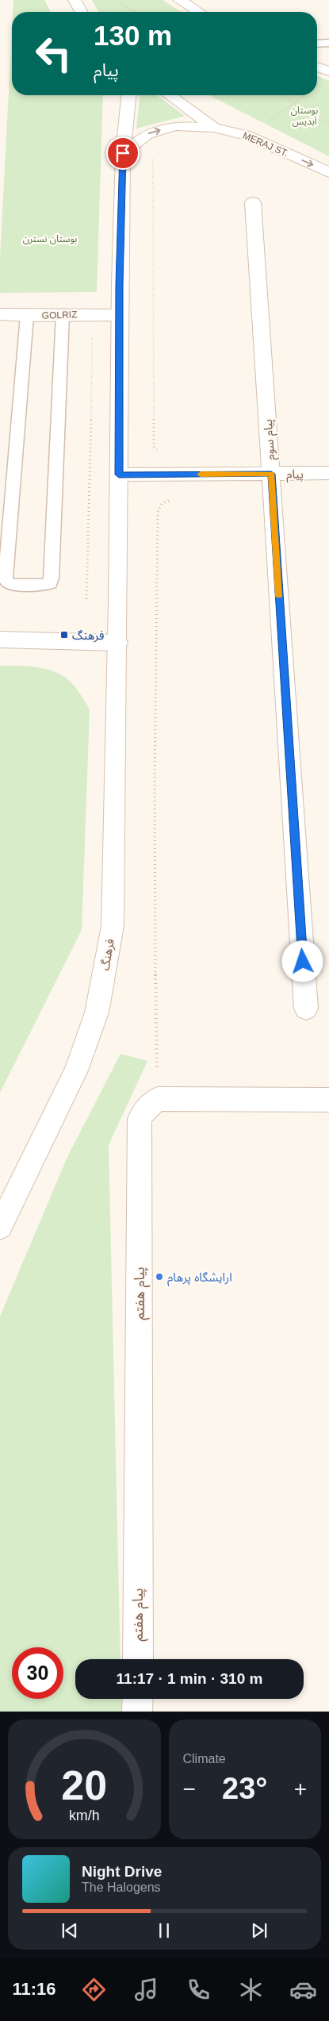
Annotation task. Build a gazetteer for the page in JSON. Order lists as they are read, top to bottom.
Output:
{
  "streets": {
    "main road": [
      "MERAJ ST.",
      "GOLRIZ",
      "پیام سوم",
      "پیام",
      "فرهنگ",
      "پیام هفتم"
    ]
  },
  "crossings": [
    ["GOLRIZ", "فرهنگ"],
    ["پیام سوم", "پیام"],
    ["پیام", "فرهنگ"]
  ],
  "one_way": ["MERAJ ST."],
  "parks": ["بوستان آبدیس", "بوستان نسترن"],
  "places": {
    "transit": ["فرهنگ"],
    "other": ["ارایشگاه پرهام"]
  },
  "page": {
    "turn": ["130 m", "پیام"],
    "limit": "30",
    "trip": "11:17 · 1 min · 310 m",
    "tile": "Climate",
    "heat": ["−", "23°", "+"],
    "song": ["Night Drive", "The Halogens"],
    "tabs": "11:16",
    "gauge": ["20", "km/h"]
  }
}
